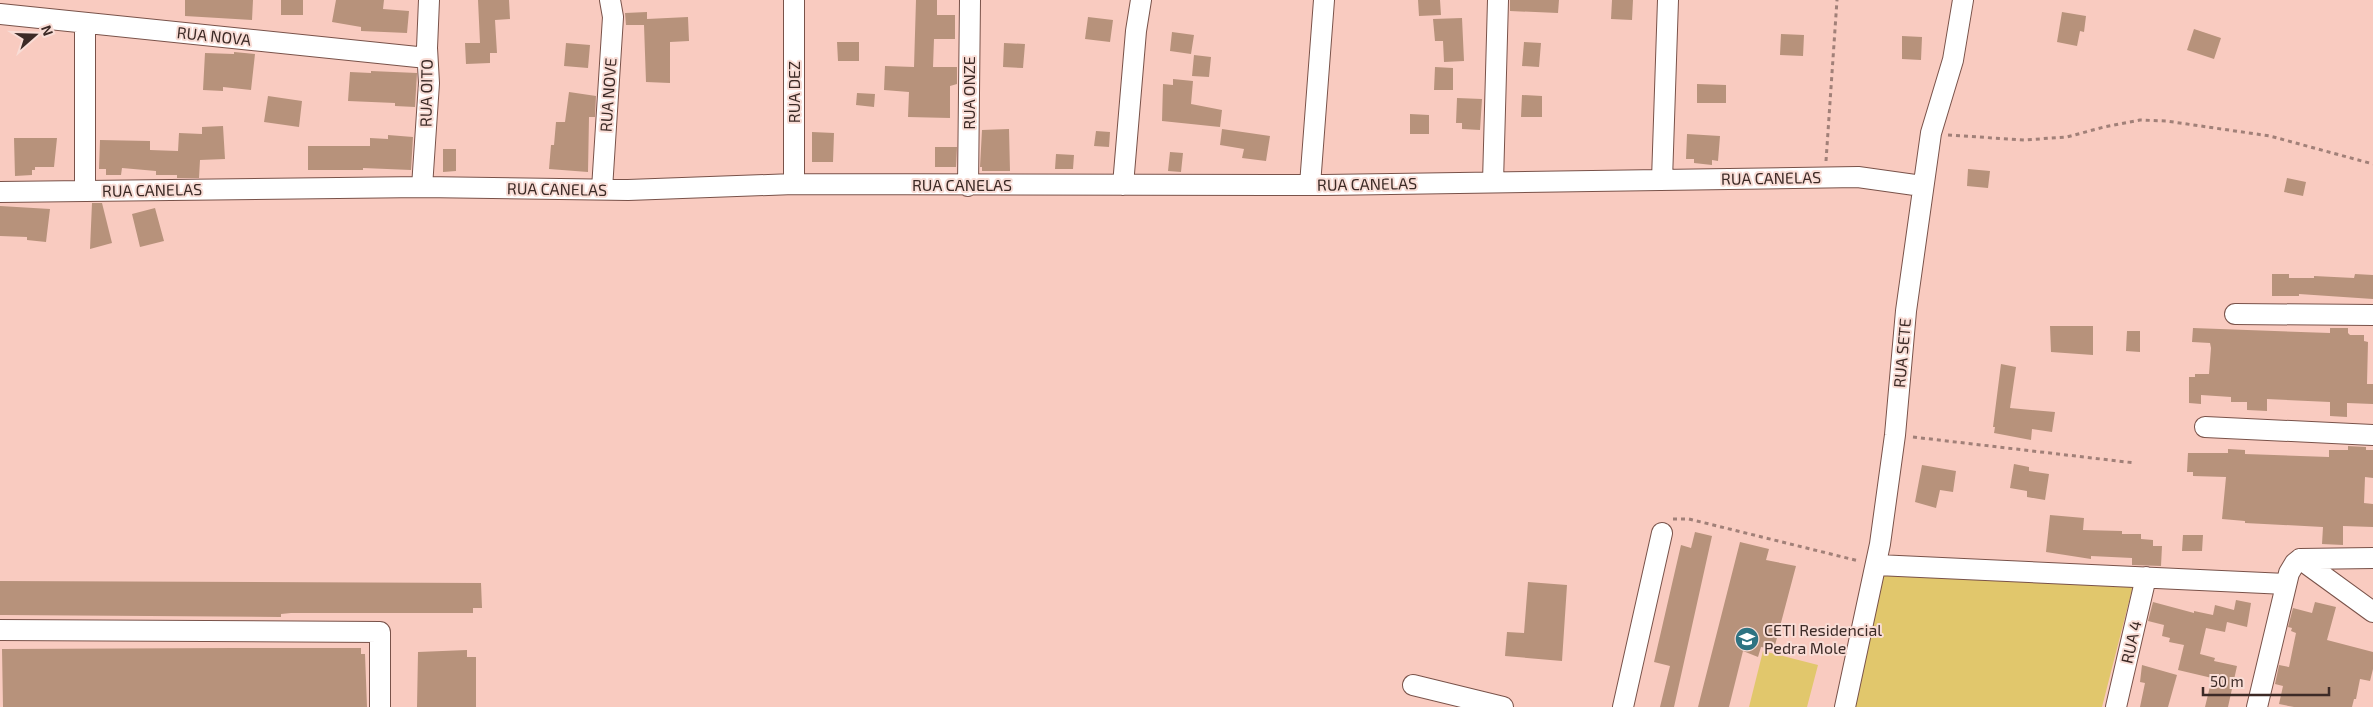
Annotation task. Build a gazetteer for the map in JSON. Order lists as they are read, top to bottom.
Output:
{
  "streets": {
    "street": [
      "RUA NOVA",
      "RUA DEZ",
      "RUA OITO",
      "RUA ONZE",
      "RUA NOVE",
      "RUA CANELAS",
      "RUA SETE",
      "RUA 4"
    ]
  },
  "crossings": [
    ["RUA NOVA", "RUA OITO"],
    ["RUA DEZ", "RUA CANELAS"],
    ["RUA OITO", "RUA CANELAS"],
    ["RUA ONZE", "RUA CANELAS"],
    ["RUA NOVE", "RUA CANELAS"],
    ["RUA CANELAS", "RUA SETE"]
  ],
  "places": {
    "school or university": ["CETI Residencial Pedra Mole"]
  },
  "scale_bar": "50 m",
  "north": "right"
}
